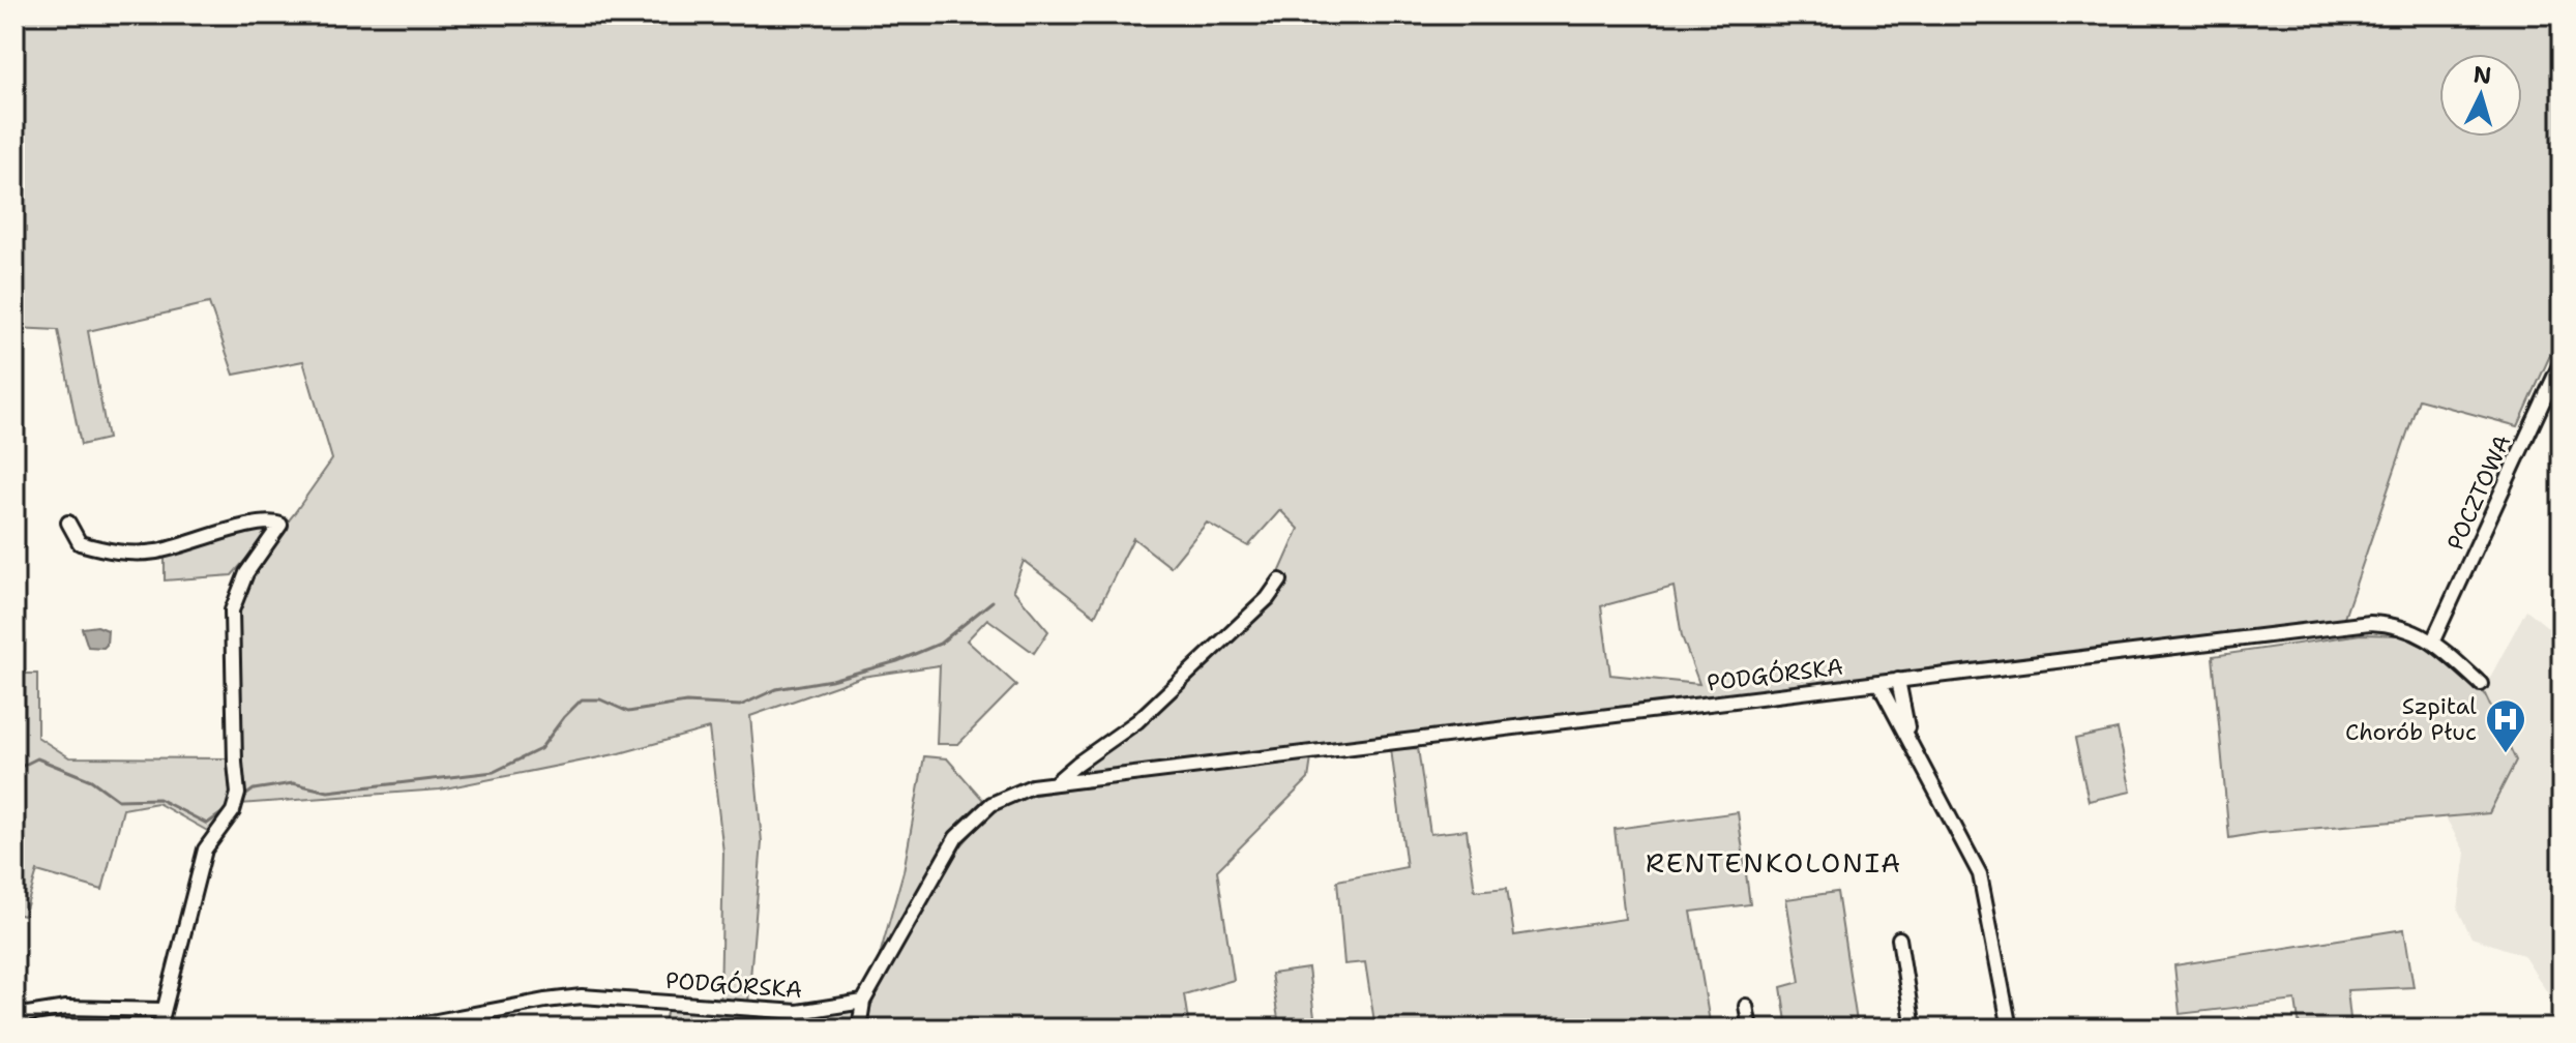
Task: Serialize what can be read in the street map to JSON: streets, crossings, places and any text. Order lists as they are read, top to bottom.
{
  "streets": {
    "street": ["POCZTOWA", "PODGÓRSKA"]
  },
  "crossings": [
    ["POCZTOWA", "PODGÓRSKA"]
  ],
  "districts": ["RENTENKOLONIA"],
  "places": {
    "hospital": ["Szpital Chorób Płuc"]
  },
  "north": "top"
}
